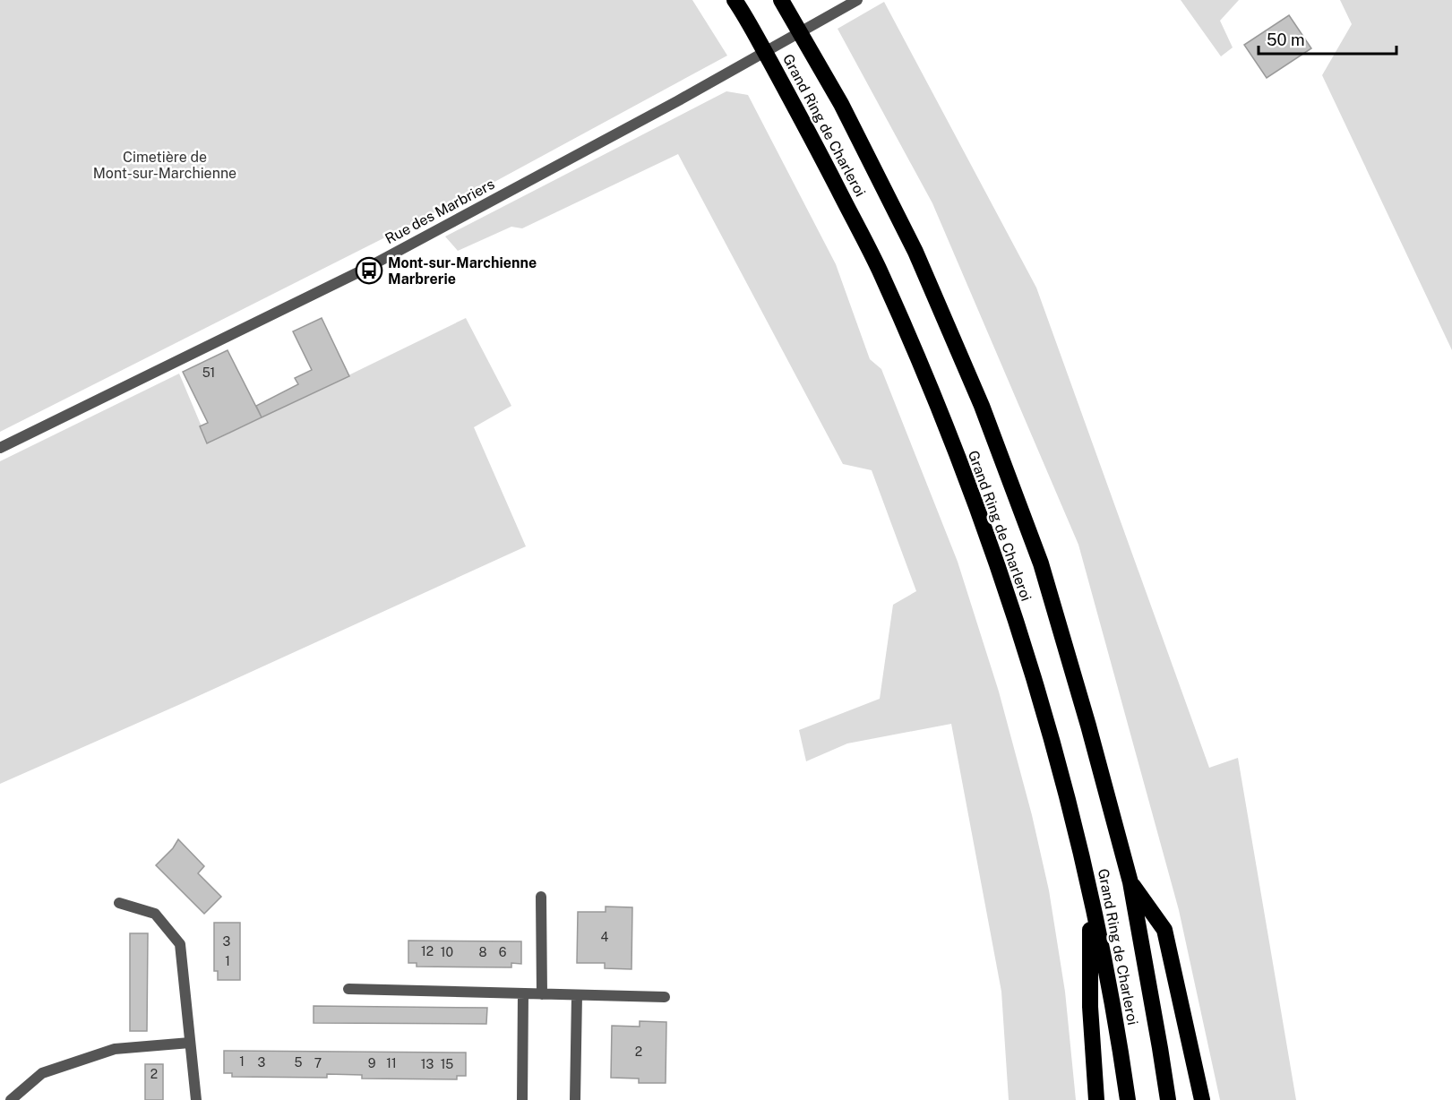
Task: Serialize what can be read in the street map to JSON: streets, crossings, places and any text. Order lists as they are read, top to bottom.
{
  "streets": {
    "highway": ["Grand Ring de Charleroi"],
    "street": ["Rue des Marbriers"]
  },
  "parks": ["Cimetière de Mont-sur-Marchienne"],
  "places": {
    "bus stop": ["Mont-sur-Marchienne Marbrerie"]
  },
  "house_numbers": [
    "51",
    "4",
    "3",
    "12",
    "10",
    "8",
    "6",
    "1",
    "2",
    "1",
    "3",
    "5",
    "7",
    "9",
    "11",
    "13",
    "15",
    "2"
  ],
  "scale_bar": "50 m"
}
